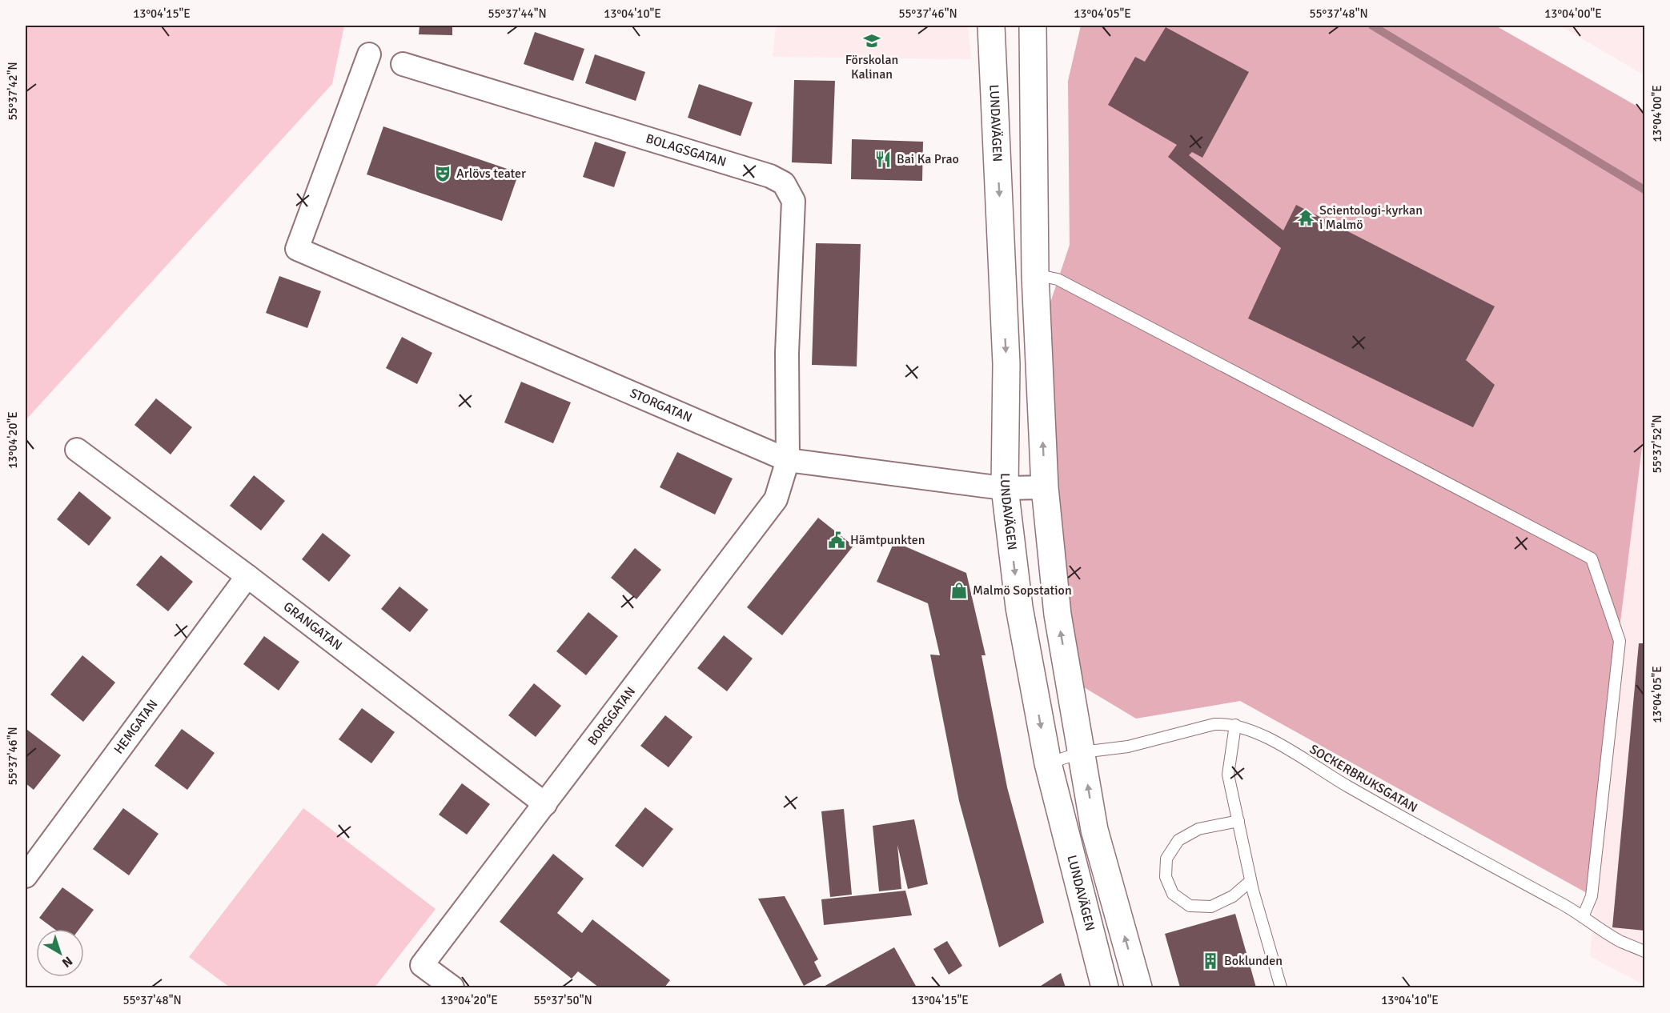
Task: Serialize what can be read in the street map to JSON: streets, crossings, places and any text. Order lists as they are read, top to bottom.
{
  "streets": {
    "main road": ["LUNDAVÄGEN"],
    "street": [
      "BOLAGSGATAN",
      "STORGATAN",
      "GRANGATAN",
      "BORGGATAN",
      "HEMGATAN"
    ],
    "lane": ["SOCKERBRUKSGATAN"]
  },
  "crossings": [
    ["LUNDAVÄGEN", "STORGATAN"],
    ["LUNDAVÄGEN", "SOCKERBRUKSGATAN"],
    ["BOLAGSGATAN", "STORGATAN"],
    ["BOLAGSGATAN", "BORGGATAN"],
    ["STORGATAN", "BORGGATAN"],
    ["GRANGATAN", "BORGGATAN"],
    ["GRANGATAN", "HEMGATAN"]
  ],
  "places": {
    "school or university": ["Förskolan Kalinan"],
    "restaurant": ["Bai Ka Prao"],
    "theatre": ["Arlövs teater"],
    "temple": ["Scientologi-kyrkan i Malmö"],
    "public building": ["Hämtpunkten"],
    "shop": ["Malmö Sopstation"],
    "building": ["Boklunden"]
  },
  "north": "bottom right",
  "coordinates": [
    "13°04'15\"E",
    "55°37'44\"N",
    "13°04'10\"E",
    "55°37'46\"N",
    "13°04'05\"E",
    "55°37'48\"N",
    "13°04'00\"E",
    "55°37'42\"N",
    "13°04'20\"E",
    "55°37'52\"N",
    "55°37'50\"N"
  ]
}
